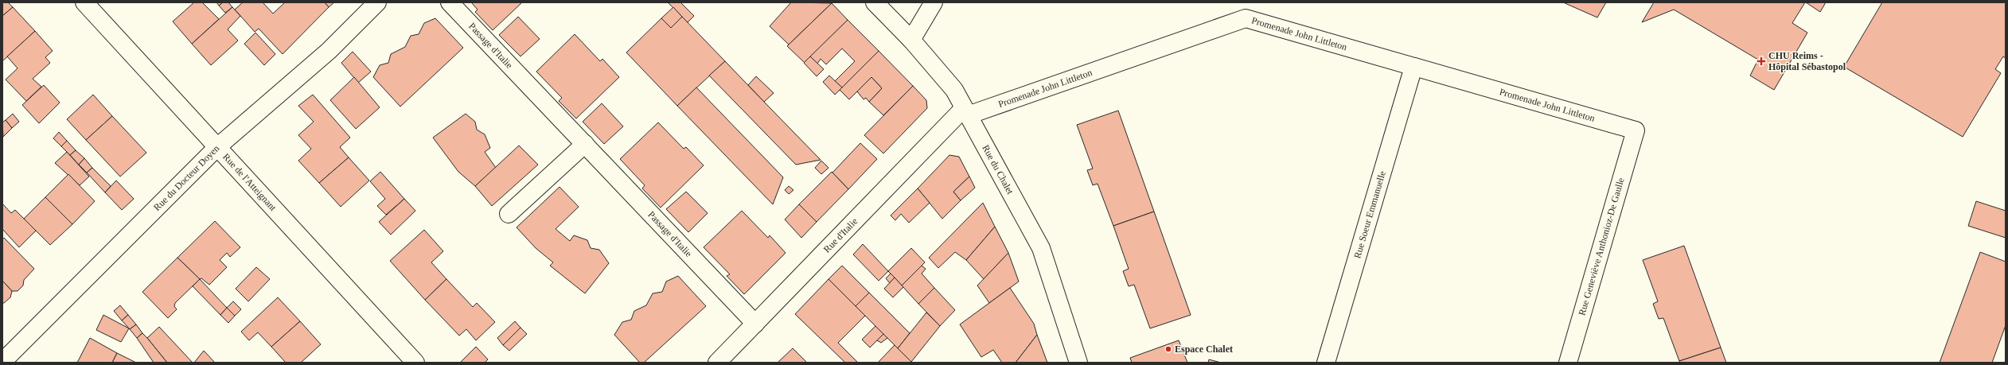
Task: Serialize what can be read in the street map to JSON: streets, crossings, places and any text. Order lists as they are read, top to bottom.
{
  "streets": {
    "street": [
      "Promenade John Littleton",
      "Passage d'Italie",
      "Rue du Chalet",
      "Rue du Docteur Doyen",
      "Rue de l'Atteignant",
      "Rue Soeur Emmanuelle",
      "Rue d'Italie",
      "Rue Geneviève Anthonioz-De Gaulle"
    ]
  },
  "crossings": [
    ["Promenade John Littleton", "Rue du Chalet"],
    ["Promenade John Littleton", "Rue Soeur Emmanuelle"],
    ["Promenade John Littleton", "Rue d'Italie"],
    ["Promenade John Littleton", "Rue Geneviève Anthonioz-De Gaulle"],
    ["Passage d'Italie", "Rue d'Italie"],
    ["Rue du Chalet", "Rue d'Italie"],
    ["Rue du Docteur Doyen", "Rue de l'Atteignant"]
  ],
  "places": {
    "health": ["CHU Reims - Hôpital Sébastopol"],
    "other": ["Espace Chalet"]
  }
}
